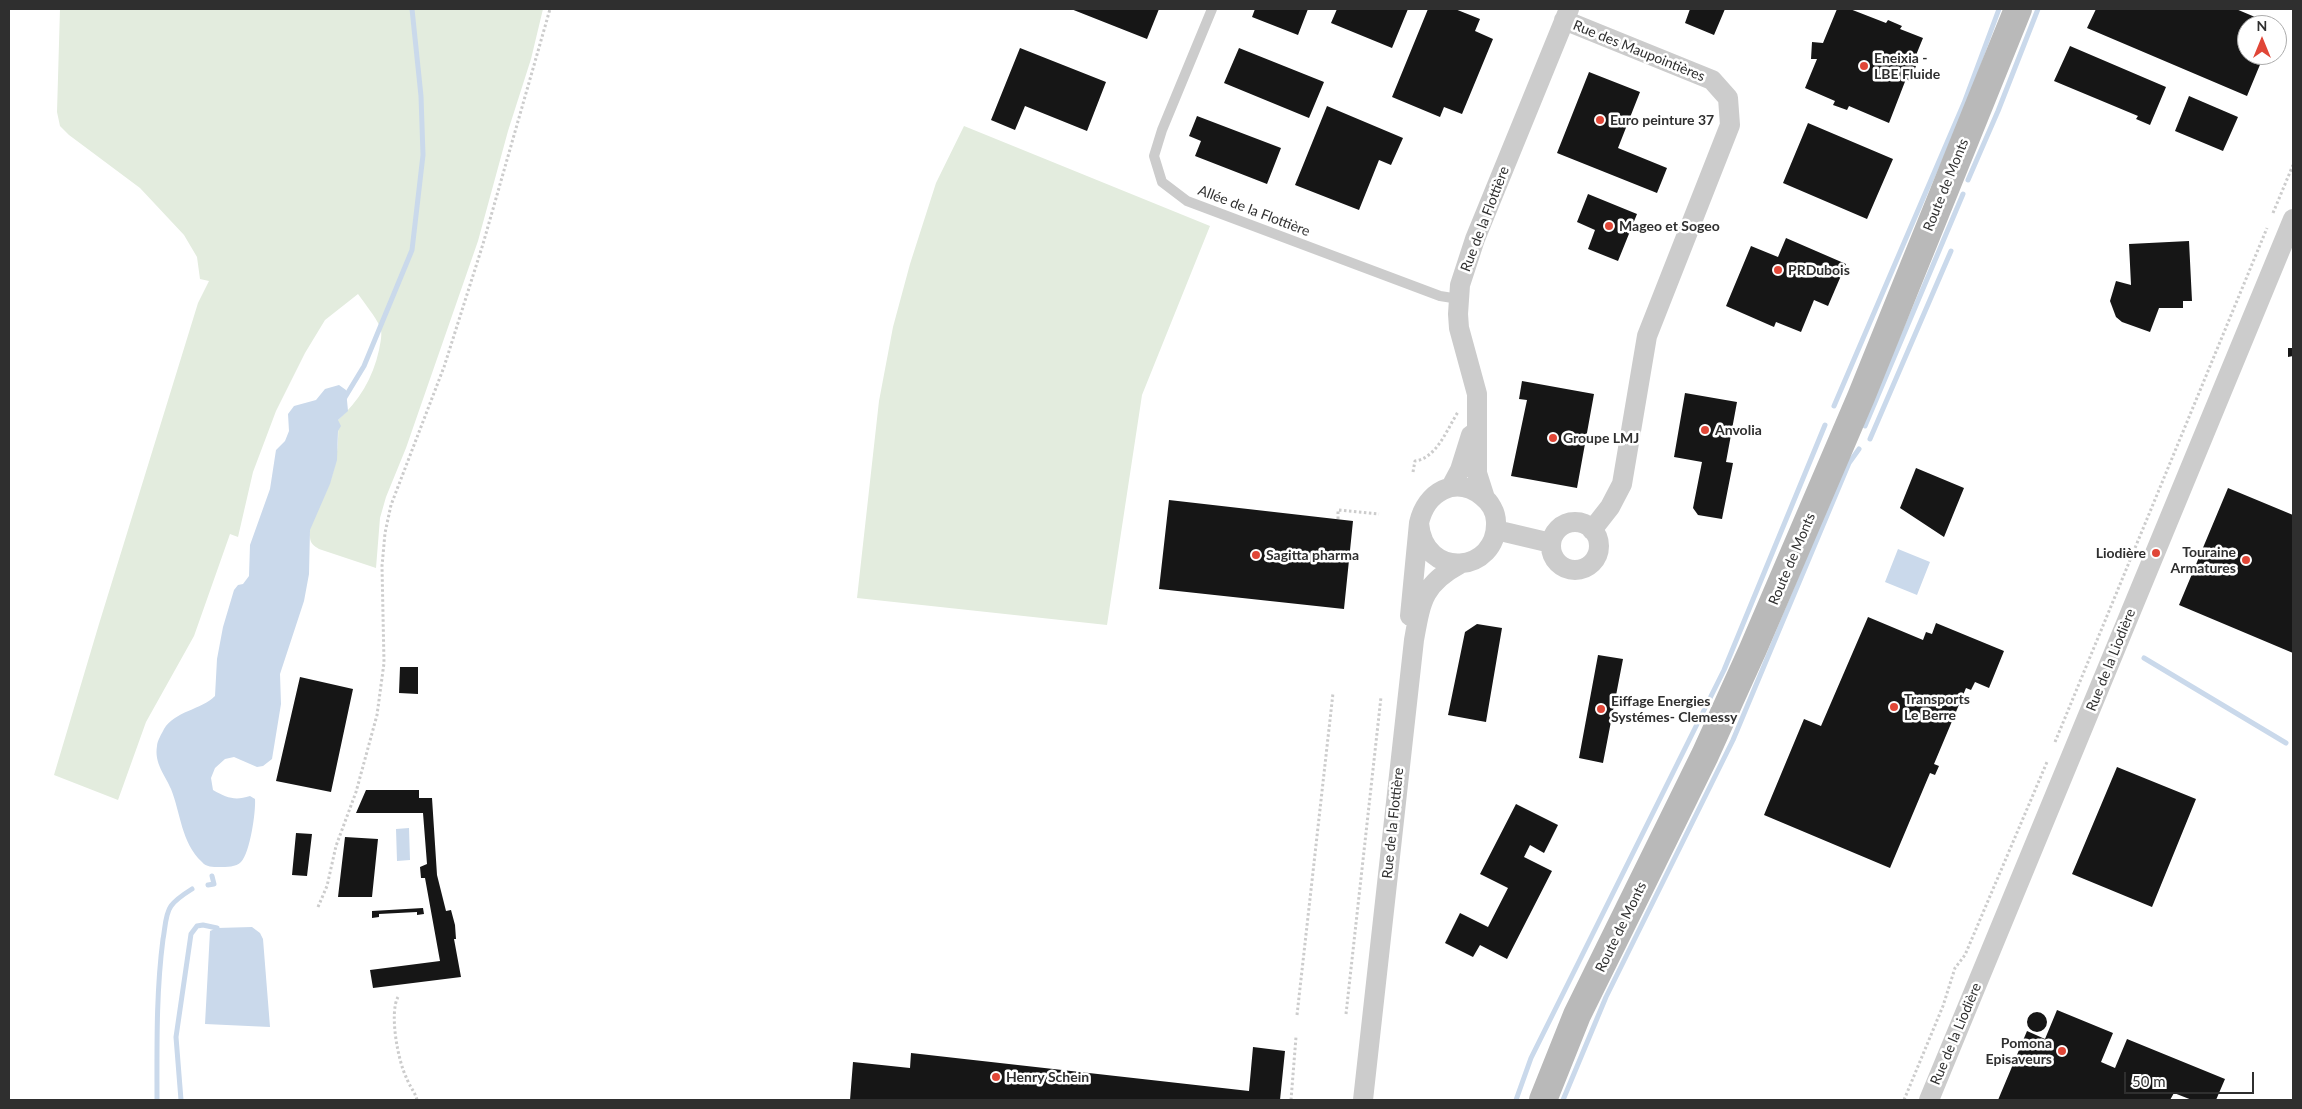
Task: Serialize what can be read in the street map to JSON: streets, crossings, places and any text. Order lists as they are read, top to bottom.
{
  "streets": {
    "main road": ["Route de Monts"],
    "street": ["Rue des Maupointières", "Rue de la Flottière", "Rue de la Liodière"],
    "lane": ["Allée de la Flottière"]
  },
  "crossings": [
    ["Rue des Maupointières", "Rue de la Flottière"],
    ["Allée de la Flottière", "Rue de la Flottière"]
  ],
  "places": [
    "Eneixia - LBE Fluide",
    "Euro peinture 37",
    "Mageo et Sogeo",
    "PRDubois",
    "Anvolia",
    "Groupe LMJ",
    "Liodière",
    "Sagitta pharma",
    "Touraine Armatures",
    "Transports Le Berre",
    "Eiffage Energies Systémes- Clemessy",
    "Pomona Episaveurs",
    "Henry Schein"
  ],
  "scale_bar": "50 m",
  "north": "top"
}
